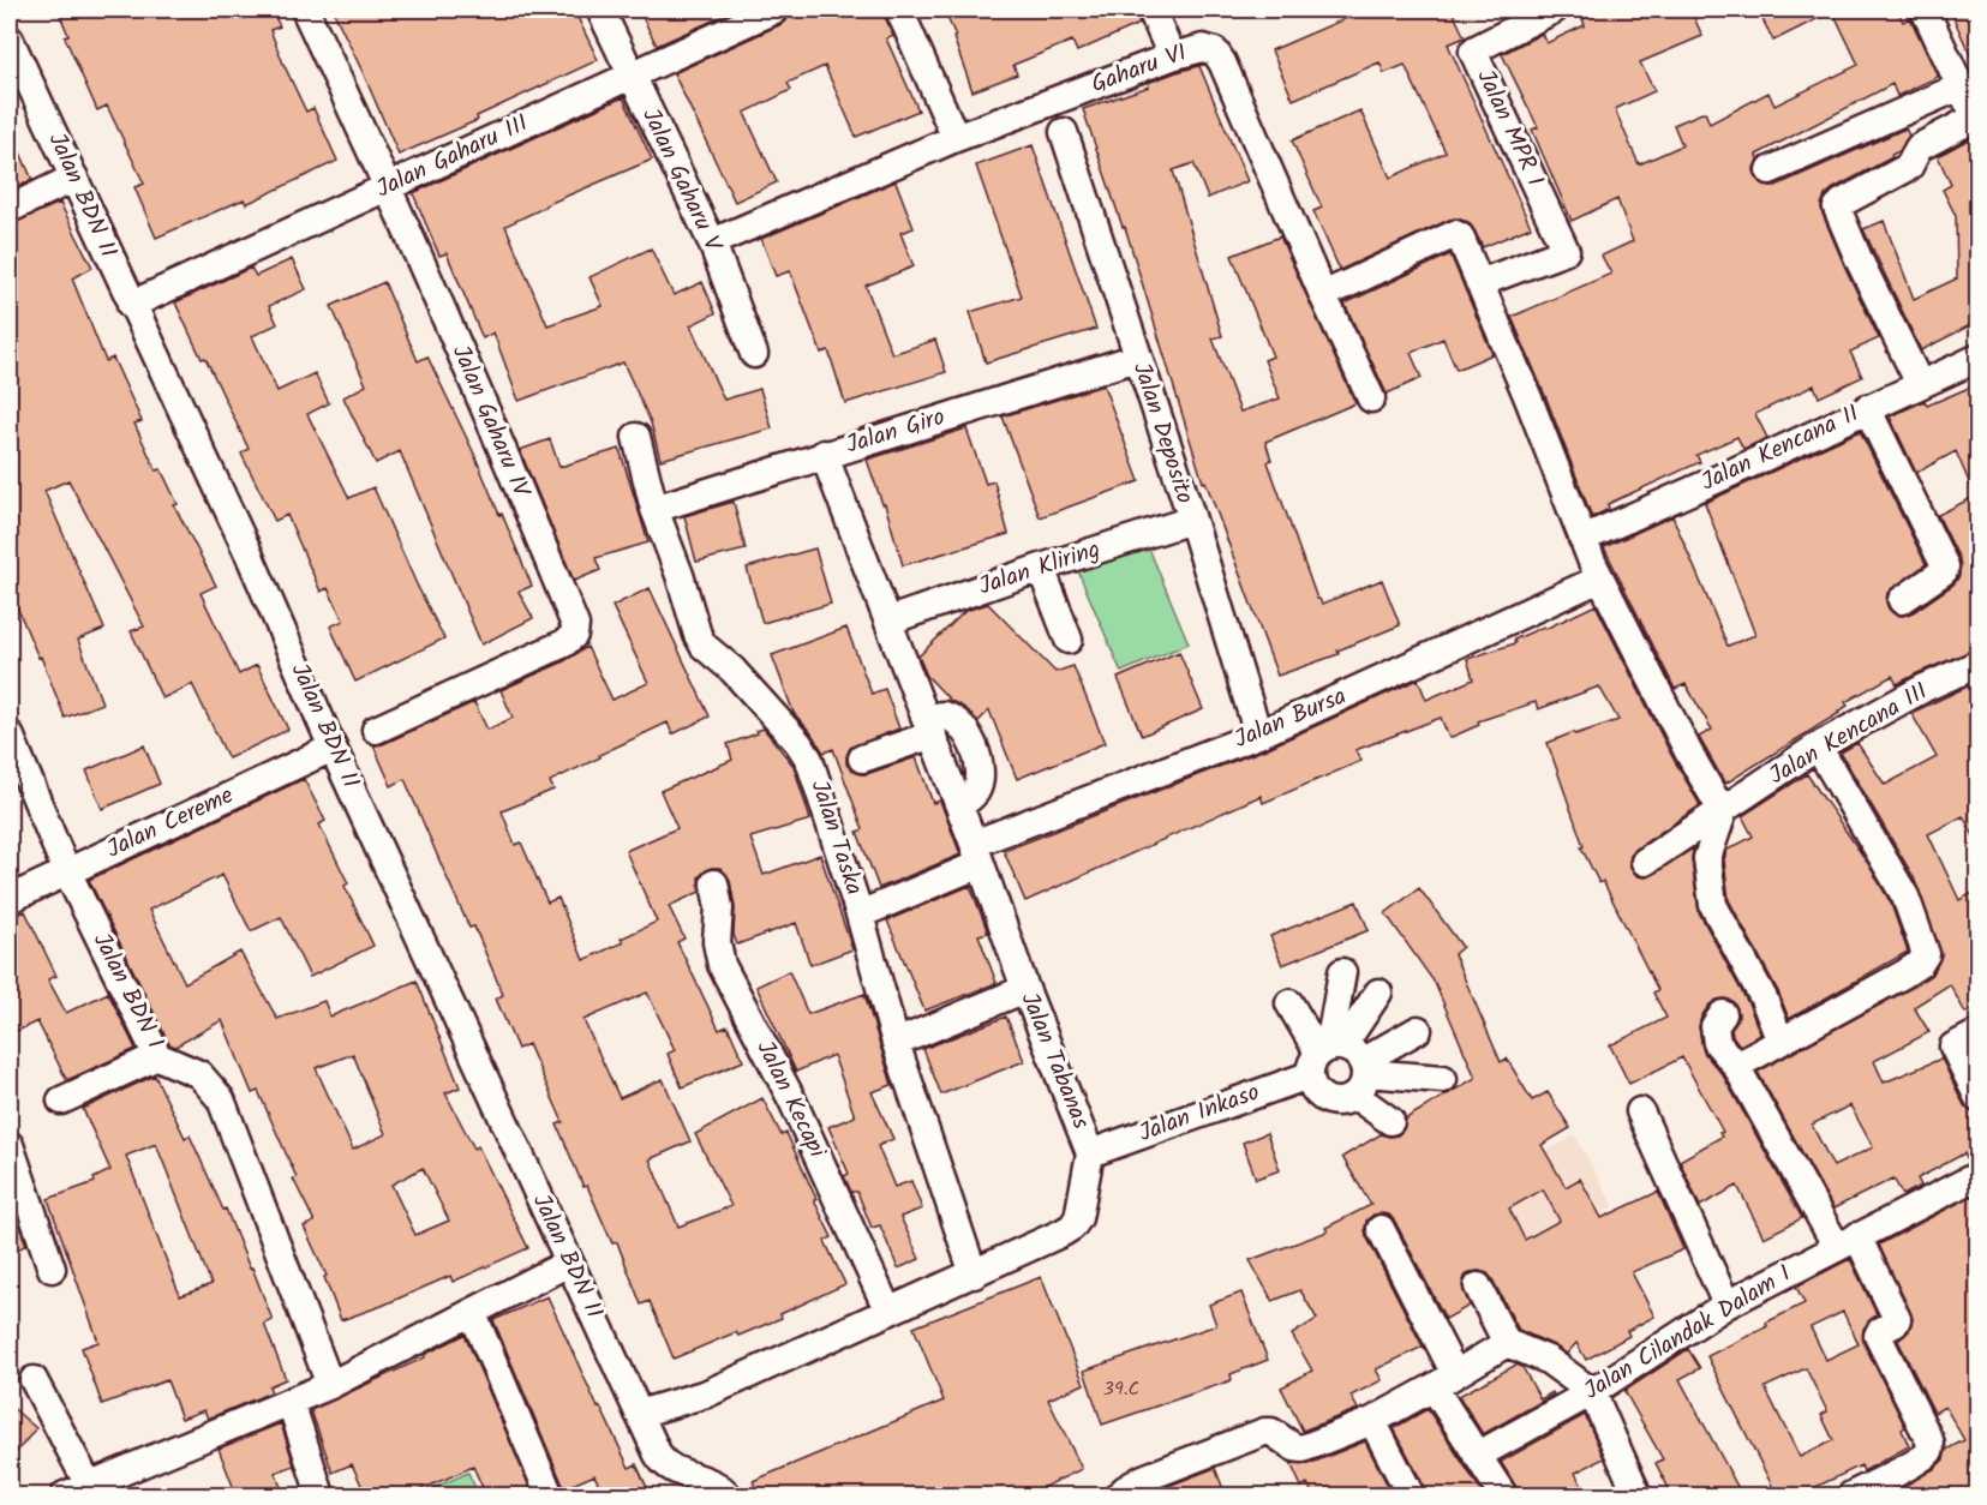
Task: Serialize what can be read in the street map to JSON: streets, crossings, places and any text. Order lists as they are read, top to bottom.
{
  "streets": {
    "street": [
      "Gaharu VI",
      "Jalan MPR I",
      "Jalan Gaharu III",
      "Jalan Gaharu V",
      "Jalan BDN II",
      "Jalan Gaharu IV",
      "Jalan Giro",
      "Jalan Deposito",
      "Jalan Kencana II",
      "Jalan Kliring",
      "Jalan Bursa",
      "Jalan Kencana III",
      "Jalan Cereme",
      "Jalan Taska",
      "Jalan BDN I",
      "Jalan Tabanas",
      "Jalan Kecapi",
      "Jalan Inkaso",
      "Jalan Cilandak Dalam I"
    ]
  },
  "crossings": [
    ["Gaharu VI", "Jalan Gaharu V"],
    ["Jalan Gaharu III", "Jalan Gaharu V"],
    ["Jalan Gaharu III", "Jalan BDN II"],
    ["Jalan Gaharu III", "Jalan Gaharu IV"],
    ["Jalan BDN II", "Jalan Cereme"],
    ["Jalan BDN II", "Jalan Tabanas"],
    ["Jalan Giro", "Jalan Deposito"],
    ["Jalan Giro", "Jalan Taska"],
    ["Jalan Deposito", "Jalan Kliring"],
    ["Jalan Deposito", "Jalan Bursa"],
    ["Jalan Bursa", "Jalan Taska"],
    ["Jalan Bursa", "Jalan Tabanas"],
    ["Jalan Cereme", "Jalan BDN I"],
    ["Jalan Taska", "Jalan Tabanas"],
    ["Jalan Tabanas", "Jalan Kecapi"],
    ["Jalan Tabanas", "Jalan Inkaso"]
  ],
  "house_numbers": ["39.C"]
}
